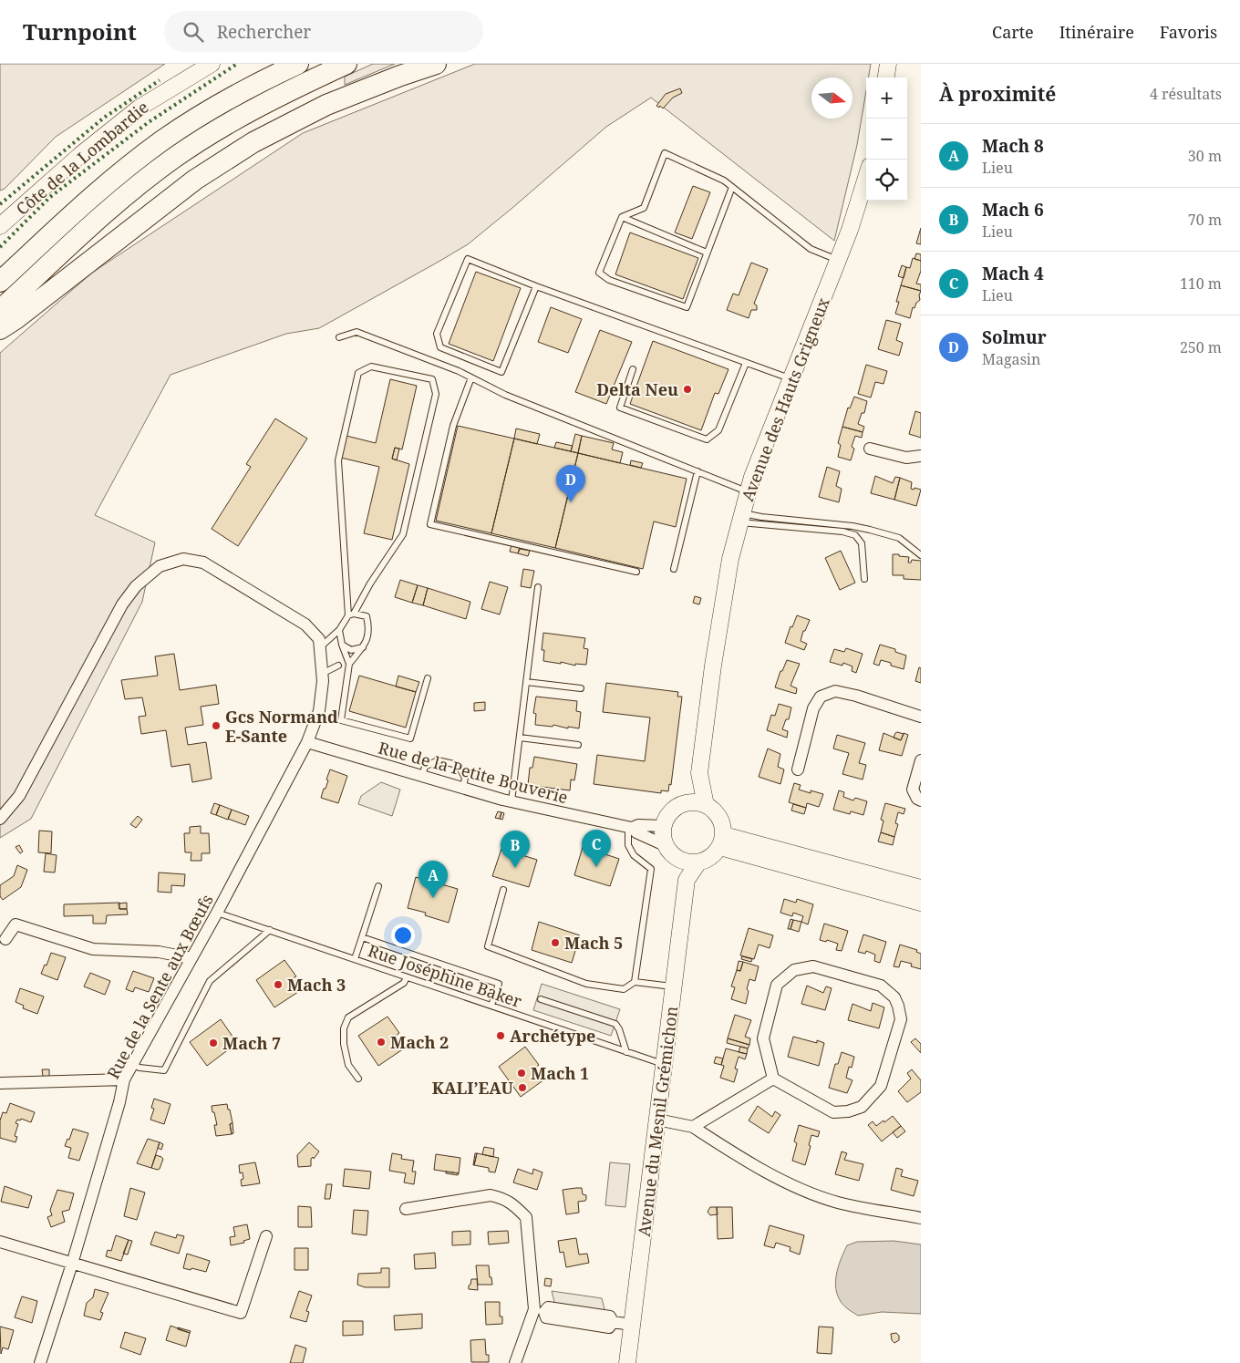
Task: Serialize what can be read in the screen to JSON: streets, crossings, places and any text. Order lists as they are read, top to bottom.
{
  "streets": {
    "street": [
      "Côte de la Lombardie",
      "Avenue des Hauts Grigneux",
      "Rue de la Petite Bouverie",
      "Rue de la Sente aux Bœufs",
      "Avenue du Mesnil Grémichon"
    ],
    "lane": ["Rue Joséphine Baker"]
  },
  "crossings": [
    ["Avenue des Hauts Grigneux", "Rue de la Petite Bouverie"],
    ["Avenue des Hauts Grigneux", "Avenue du Mesnil Grémichon"],
    ["Rue de la Petite Bouverie", "Rue de la Sente aux Bœufs"],
    ["Rue de la Petite Bouverie", "Avenue du Mesnil Grémichon"],
    ["Rue Joséphine Baker", "Rue de la Sente aux Bœufs"],
    ["Rue Joséphine Baker", "Avenue du Mesnil Grémichon"]
  ],
  "places": [
    "Delta Neu",
    "Gcs Normand E-Sante",
    "Mach 5",
    "Mach 3",
    "Archétype",
    "Mach 2",
    "Mach 7",
    "Mach 1",
    "KALI’EAU"
  ],
  "north": "right",
  "page": {
    "header": "Turnpoint",
    "search": "Rechercher",
    "nav": ["Carte", "Itinéraire", "Favoris"],
    "heading": ["À proximité", "4 résultats"],
    "map_buttons": ["+", "−"],
    "list": [
      {
        "mark": "A",
        "name": "Mach 8",
        "note": "Lieu",
        "value": "30 m"
      },
      {
        "mark": "B",
        "name": "Mach 6",
        "note": "Lieu",
        "value": "70 m"
      },
      {
        "mark": "C",
        "name": "Mach 4",
        "note": "Lieu",
        "value": "110 m"
      },
      {
        "mark": "D",
        "name": "Solmur",
        "note": "Magasin",
        "value": "250 m"
      }
    ],
    "pins": [
      "D",
      "C",
      "B",
      "A"
    ]
  }
}
